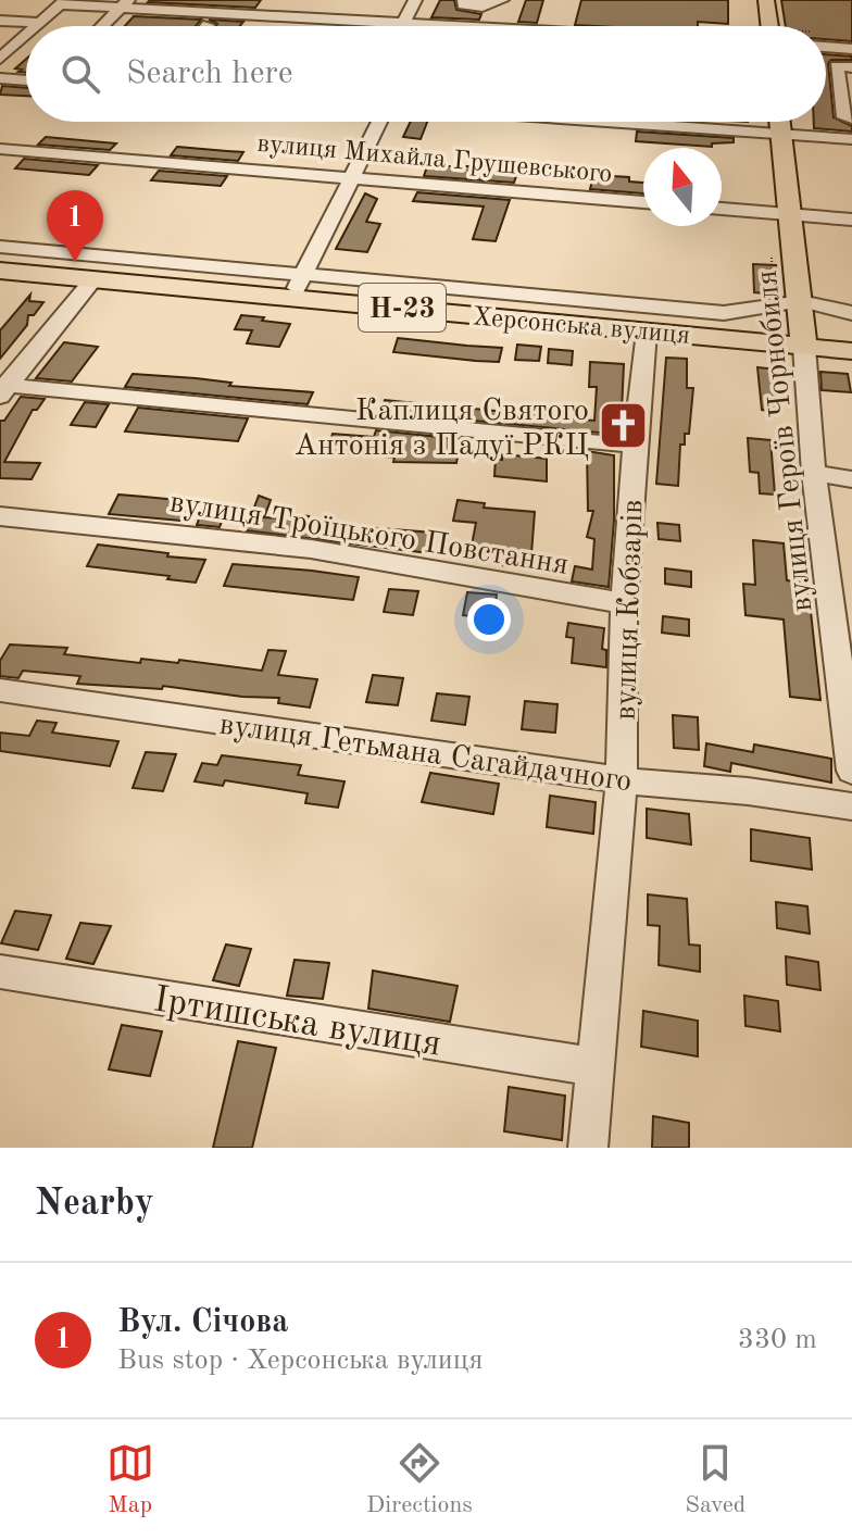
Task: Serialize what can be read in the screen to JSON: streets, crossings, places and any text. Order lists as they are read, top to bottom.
{
  "streets": {
    "main road": ["Н-23", "Херсонська вулиця", "вулиця Героїв Чорнобиля"],
    "street": [
      "вулиця Михайла Грушевського",
      "вулиця Троїцького Повстання",
      "вулиця Кобзарів",
      "вулиця Гетьмана Сагайдачного",
      "Іртишська вулиця"
    ]
  },
  "crossings": [
    ["Херсонська вулиця", "вулиця Героїв Чорнобиля"],
    ["Херсонська вулиця", "вулиця Кобзарів"],
    ["вулиця Троїцького Повстання", "вулиця Кобзарів"],
    ["вулиця Кобзарів", "вулиця Гетьмана Сагайдачного"],
    ["вулиця Кобзарів", "Іртишська вулиця"]
  ],
  "places": {
    "church": ["Каплиця Святого Антонія з Падуї РКЦ"]
  },
  "north": "top",
  "page": {
    "search": "Search here",
    "pins": "1",
    "heading": "Nearby",
    "list": [
      {
        "mark": "1",
        "name": "Вул. Січова",
        "note": "Bus stop · Херсонська вулиця",
        "value": "330 m"
      }
    ],
    "nav": ["Map", "Directions", "Saved"]
  }
}
